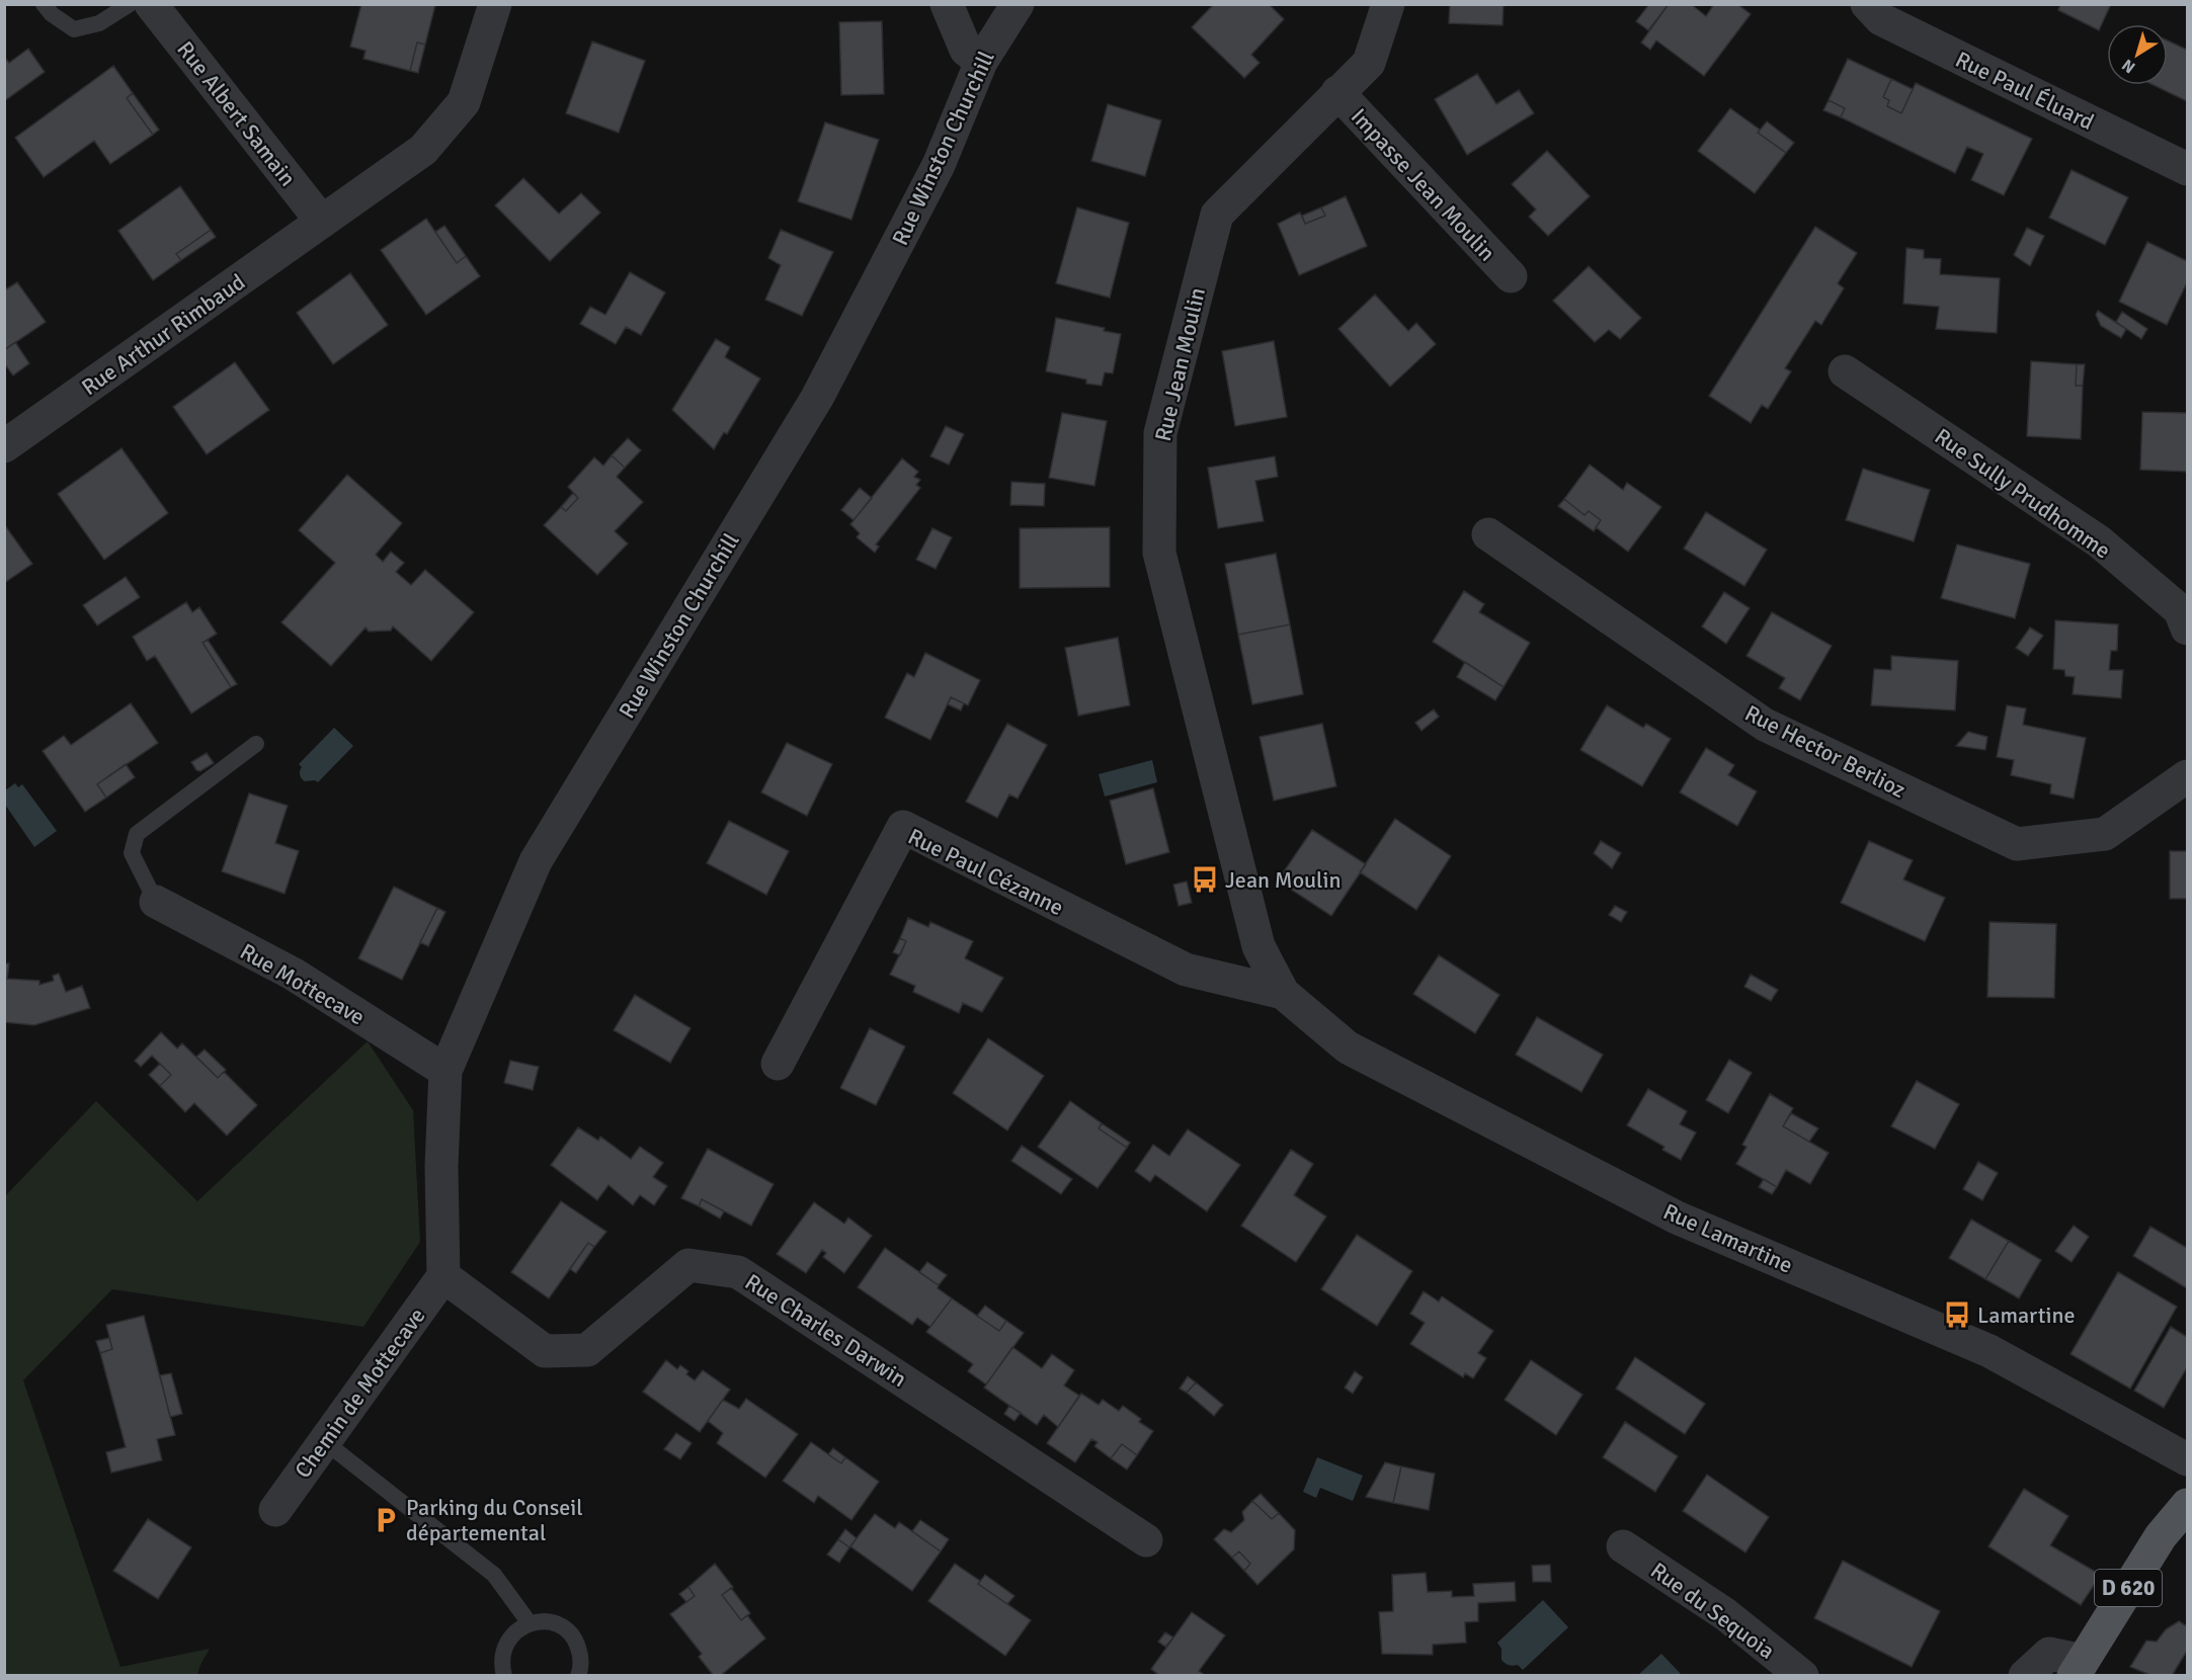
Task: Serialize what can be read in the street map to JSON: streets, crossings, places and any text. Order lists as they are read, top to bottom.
{
  "streets": {
    "main road": ["D 620"],
    "street": [
      "Rue Paul Éluard",
      "Rue Albert Samain",
      "Rue Winston Churchill",
      "Impasse Jean Moulin",
      "Rue Arthur Rimbaud",
      "Rue Jean Moulin",
      "Rue Sully Prudhomme",
      "Rue Hector Berlioz",
      "Rue Paul Cézanne",
      "Rue Mottecave",
      "Rue Lamartine",
      "Rue Charles Darwin",
      "Chemin de Mottecave",
      "Rue du Sequoia"
    ]
  },
  "crossings": [
    ["Rue Albert Samain", "Rue Arthur Rimbaud"],
    ["Rue Winston Churchill", "Rue Mottecave"],
    ["Rue Winston Churchill", "Rue Charles Darwin"],
    ["Rue Winston Churchill", "Chemin de Mottecave"],
    ["Impasse Jean Moulin", "Rue Jean Moulin"],
    ["Rue Jean Moulin", "Rue Paul Cézanne"],
    ["Rue Jean Moulin", "Rue Lamartine"],
    ["Rue Paul Cézanne", "Rue Lamartine"],
    ["Rue Charles Darwin", "Chemin de Mottecave"]
  ],
  "places": {
    "bus stop": ["Jean Moulin", "Lamartine"],
    "parking": ["Parking du Conseil départemental"]
  },
  "north": "bottom left"
}
